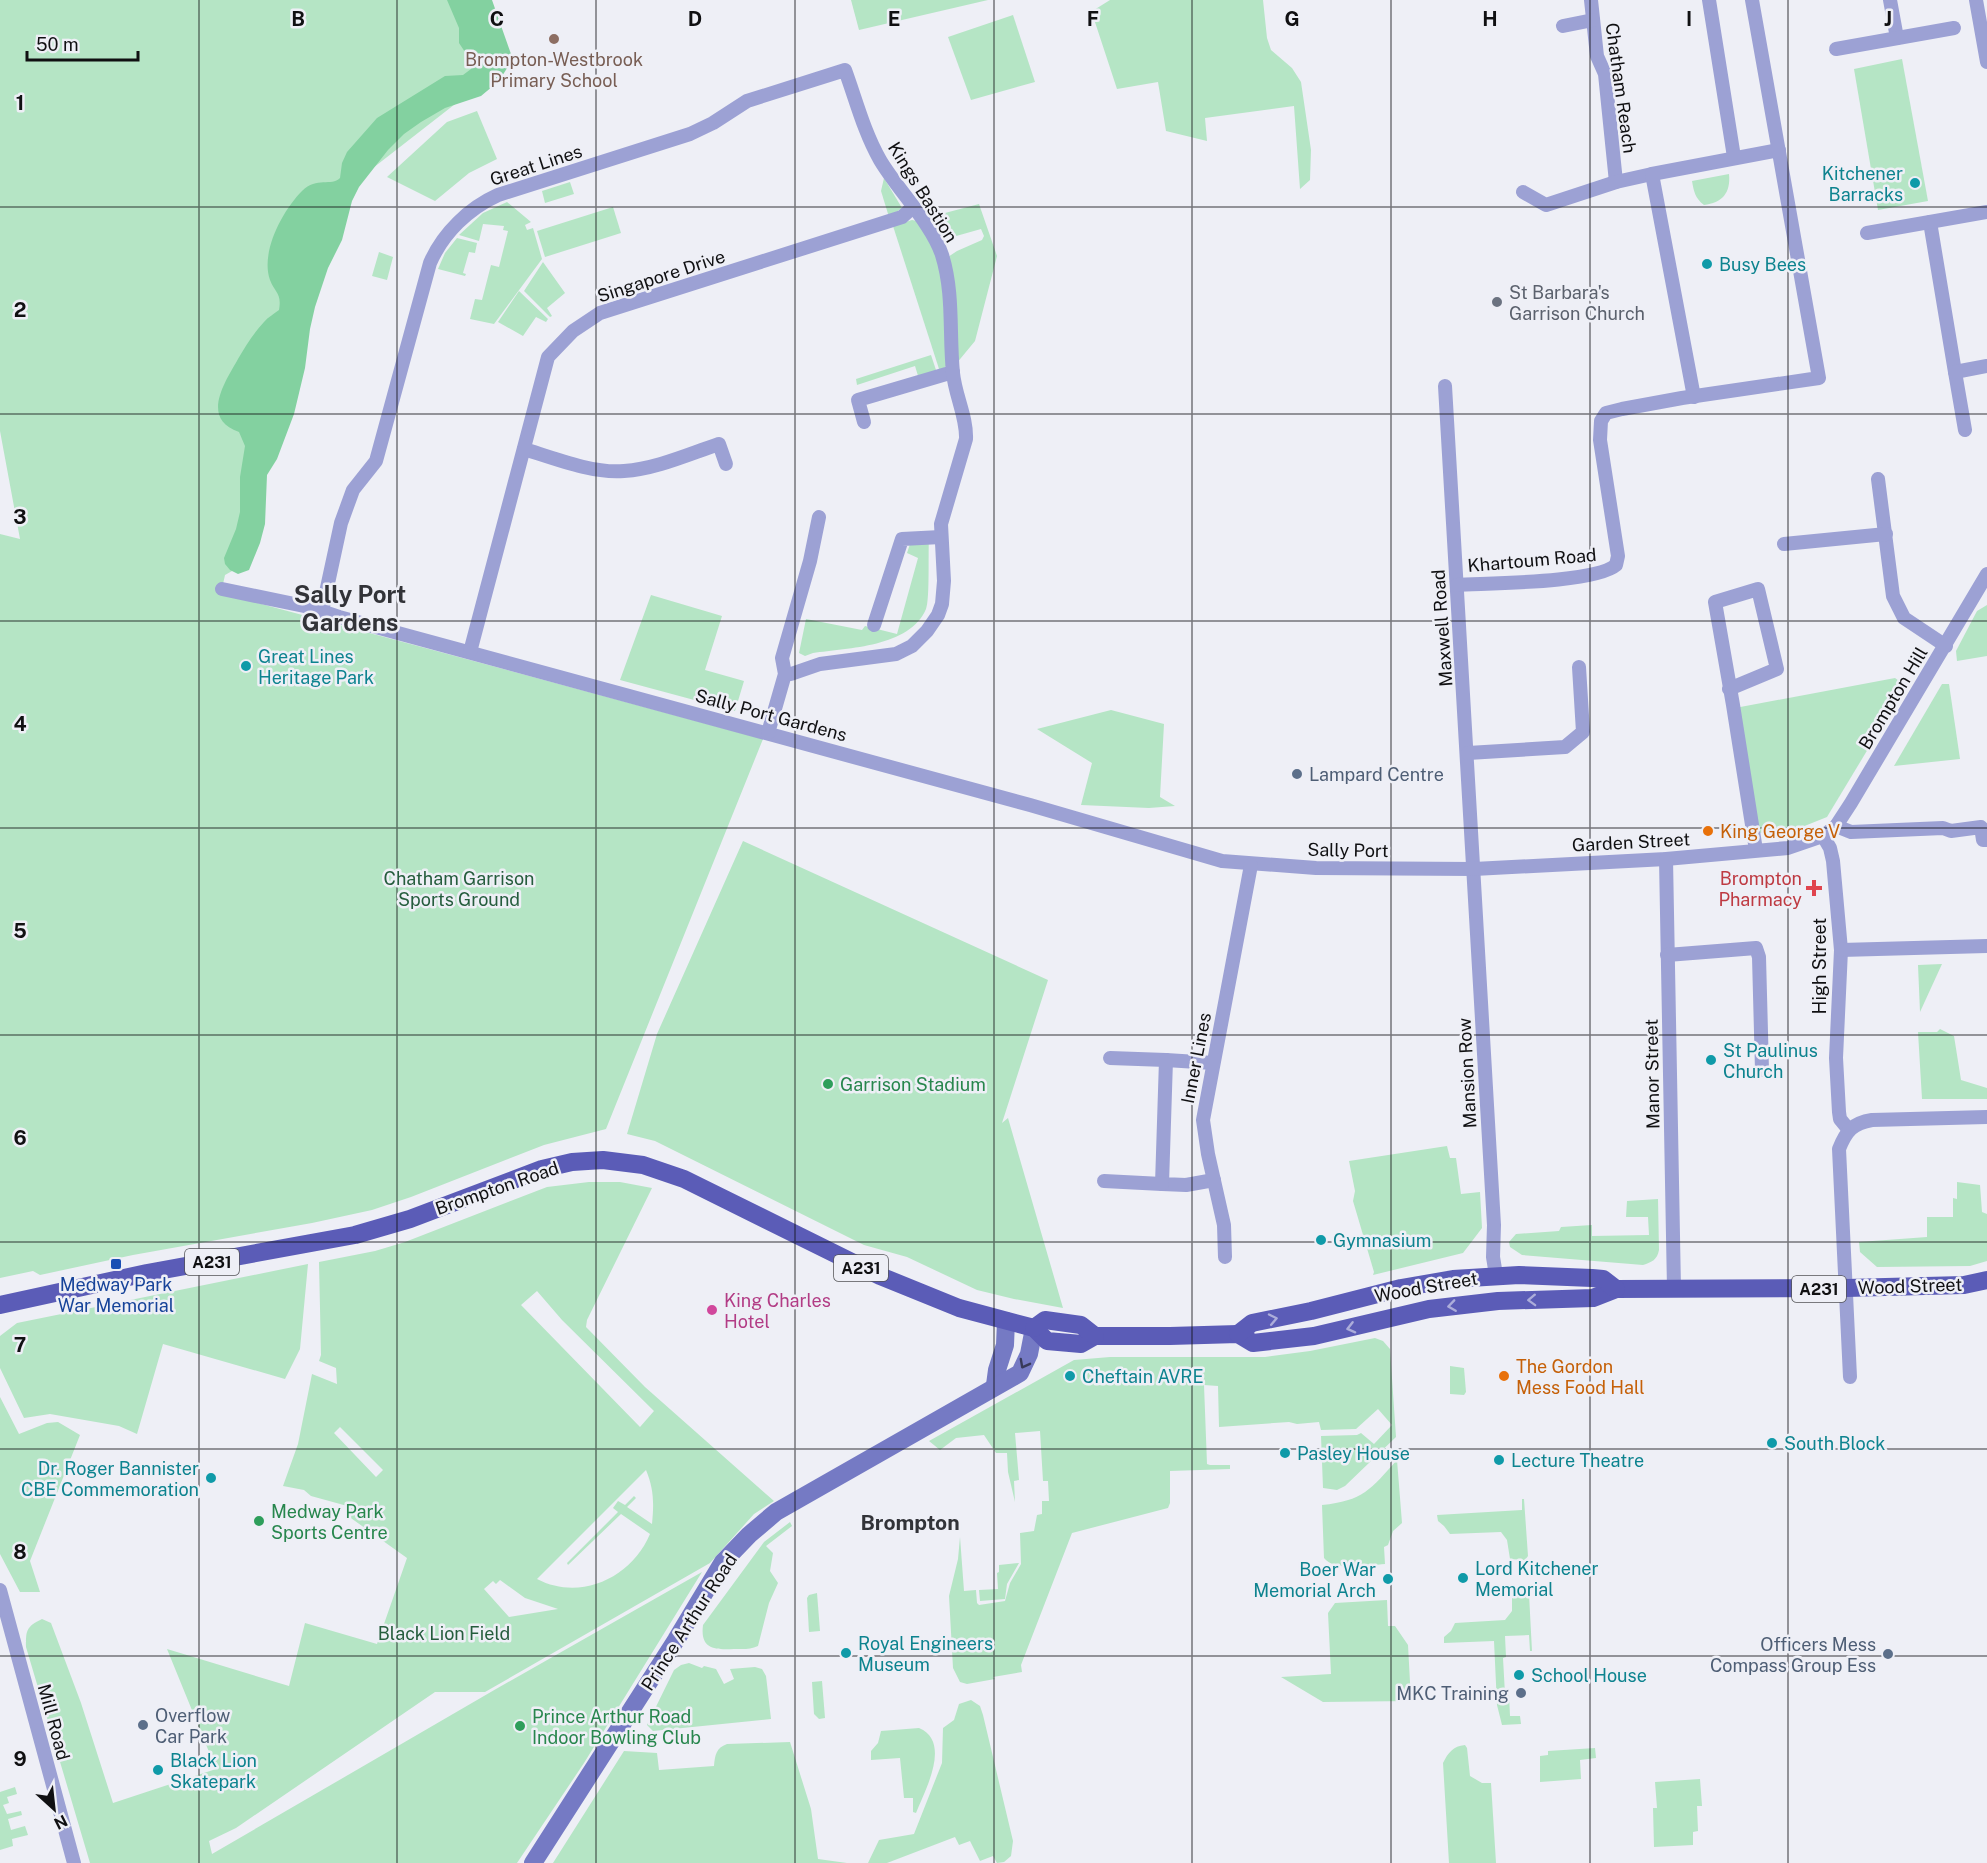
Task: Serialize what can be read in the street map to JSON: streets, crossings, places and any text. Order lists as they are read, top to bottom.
{
  "streets": {
    "main road": [
      "Brompton Road",
      "A231",
      "Wood Street",
      "Prince Arthur Road"
    ],
    "street": [
      "Chatham Reach",
      "Great Lines",
      "Kings Bastion",
      "Singapore Drive",
      "Khartoum Road",
      "Maxwell Road",
      "Brompton Hill",
      "Sally Port Gardens",
      "Garden Street",
      "Sally Port",
      "High Street",
      "Inner Lines",
      "Mansion Row",
      "Manor Street",
      "Mill Road"
    ]
  },
  "crossings": [
    ["Great Lines", "Kings Bastion"],
    ["Great Lines", "Sally Port Gardens"],
    ["Kings Bastion", "Singapore Drive"],
    ["Singapore Drive", "Sally Port Gardens"],
    ["Khartoum Road", "Maxwell Road"],
    ["Maxwell Road", "Garden Street"],
    ["Maxwell Road", "Sally Port"],
    ["Maxwell Road", "Mansion Row"],
    ["Brompton Hill", "Garden Street"],
    ["Brompton Hill", "High Street"],
    ["Sally Port Gardens", "Sally Port"],
    ["Garden Street", "Sally Port"],
    ["Garden Street", "High Street"],
    ["Garden Street", "Mansion Row"],
    ["Garden Street", "Manor Street"],
    ["Sally Port", "Inner Lines"],
    ["Sally Port", "Mansion Row"],
    ["Mansion Row", "Wood Street"],
    ["Manor Street", "Wood Street"],
    ["Brompton Road", "Wood Street"],
    ["Wood Street", "Prince Arthur Road"]
  ],
  "districts": ["Sally Port Gardens", "Brompton"],
  "parks": ["Chatham Garrison Sports Ground", "Black Lion Field"],
  "places": {
    "other": [
      "Brompton-Westbrook Primary School",
      "Kitchener Barracks",
      "Busy Bees",
      "St Barbara's Garrison Church",
      "Great Lines Heritage Park",
      "Lampard Centre",
      "King George V",
      "St Paulinus Church",
      "Garrison Stadium",
      "Gymnasium",
      "King Charles Hotel",
      "Cheftain AVRE",
      "The Gordon Mess Food Hall",
      "South Block",
      "Pasley House",
      "Lecture Theatre",
      "Dr. Roger Bannister CBE Commemoration",
      "Medway Park Sports Centre",
      "Lord Kitchener Memorial",
      "Boer War Memorial Arch",
      "Royal Engineers Museum",
      "Officers Mess Compass Group Ess",
      "School House",
      "MKC Training",
      "Overflow Car Park",
      "Prince Arthur Road Indoor Bowling Club",
      "Black Lion Skatepark"
    ],
    "health": ["Brompton Pharmacy"],
    "transit": ["Medway Park War Memorial"]
  },
  "scale_bar": "50 m",
  "north": "bottom right",
  "grid": {
    "columns": [
      "B",
      "C",
      "D",
      "E",
      "F",
      "G",
      "H",
      "I",
      "J"
    ],
    "rows": [
      "1",
      "2",
      "3",
      "4",
      "5",
      "6",
      "7",
      "8",
      "9"
    ]
  }
}
